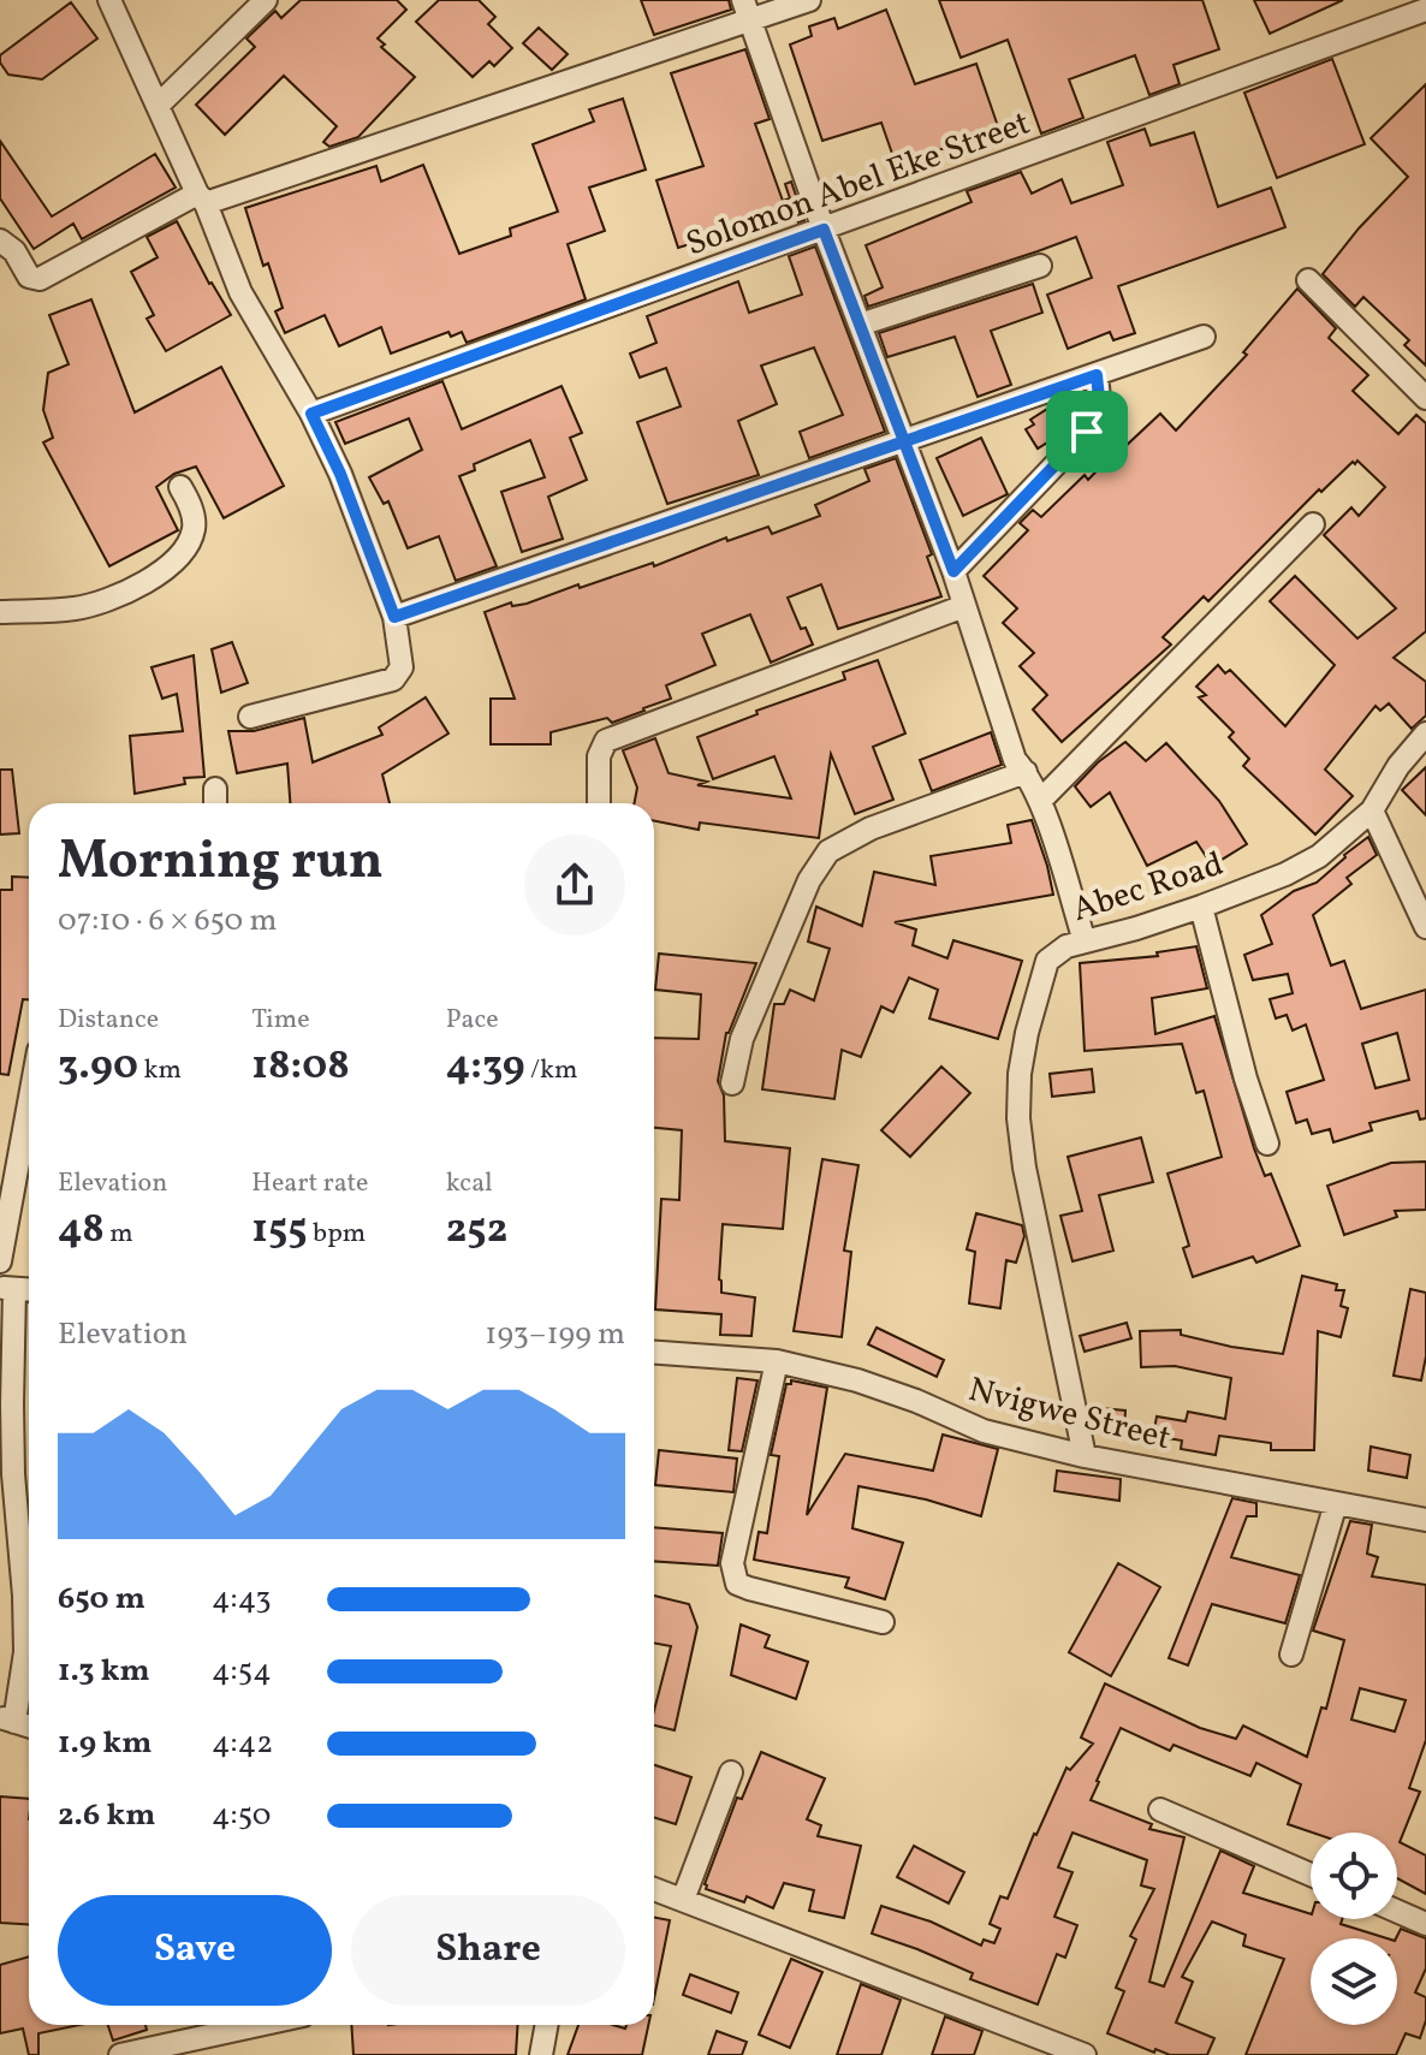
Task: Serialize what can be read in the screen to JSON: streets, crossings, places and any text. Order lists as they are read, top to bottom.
{
  "streets": {
    "street": ["Solomon Abel Eke Street", "Abec Road", "Nvigwe Street"]
  },
  "crossings": [
    ["Abec Road", "Nvigwe Street"]
  ],
  "page": {
    "heading": ["Morning run", "07:10 · 6 × 650 m"],
    "stats": [
      ["Distance", "3.90 km"],
      ["Time", "18:08"],
      ["Pace", "4:39 /km"],
      ["Elevation", "48 m"],
      ["Heart rate", "155 bpm"],
      ["kcal", "252"]
    ],
    "chart": ["Elevation", "193–199 m"],
    "list": [
      {
        "name": "650 m",
        "note": "4:43"
      },
      {
        "name": "1.3 km",
        "note": "4:54"
      },
      {
        "name": "1.9 km",
        "note": "4:42"
      },
      {
        "name": "2.6 km",
        "note": "4:50"
      }
    ],
    "buttons": ["Save", "Share"]
  }
}
